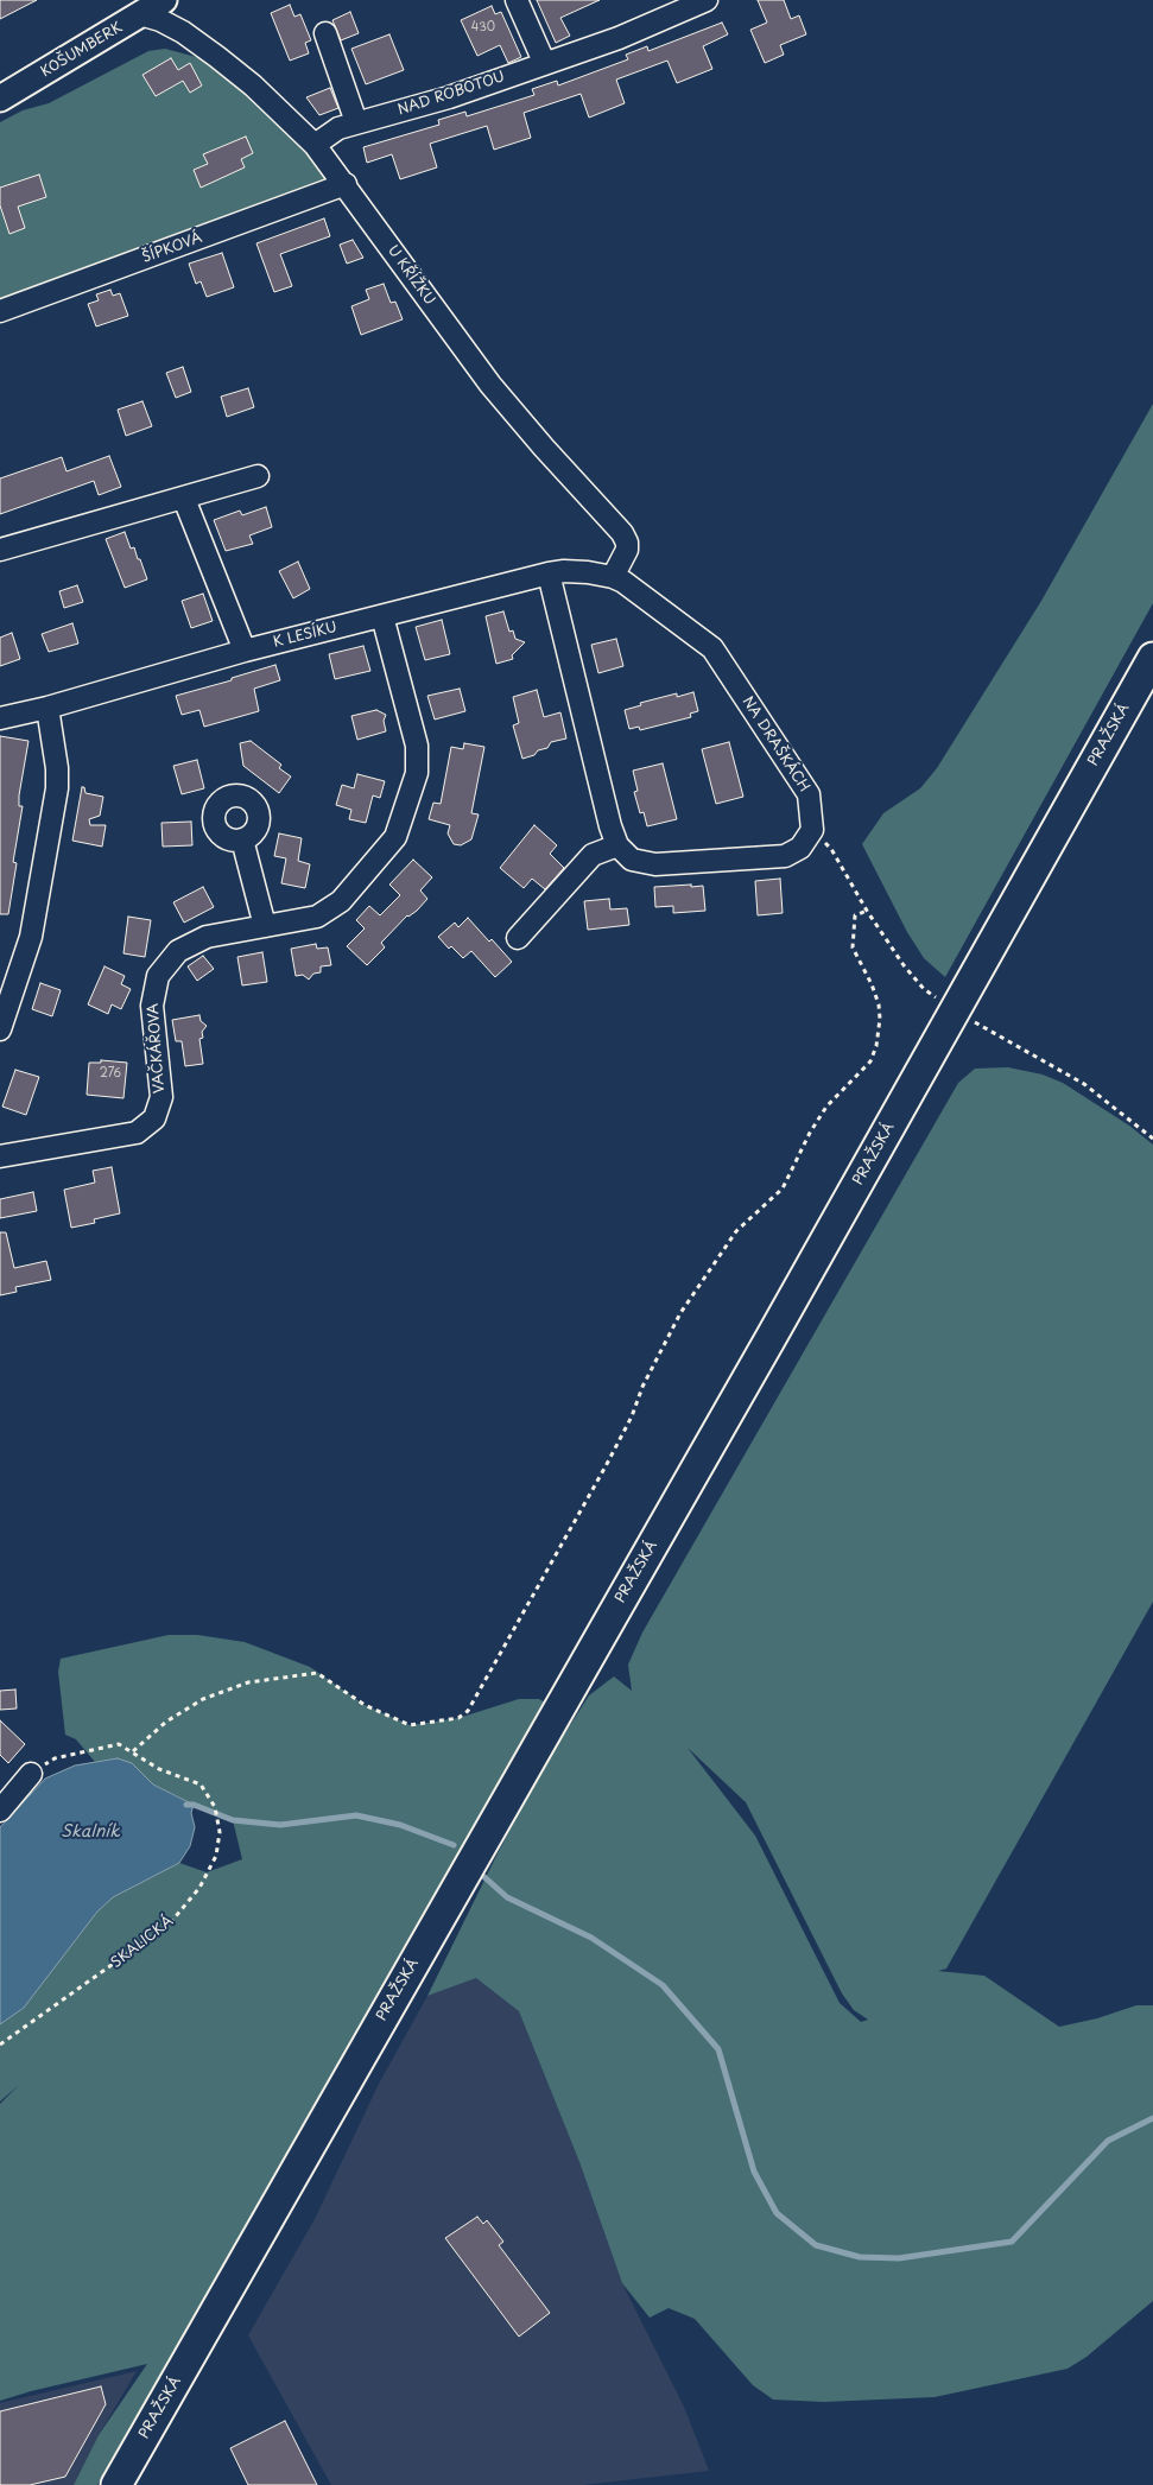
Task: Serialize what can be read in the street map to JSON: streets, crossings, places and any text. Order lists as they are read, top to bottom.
{
  "streets": {
    "main road": ["PRAŽSKÁ"],
    "street": [
      "KOŠUMBERK",
      "NAD ROBOTOU",
      "ŠÍPKOVÁ",
      "U KŘÍŽKU",
      "K LESÍKU",
      "NA DRAŠKÁCH",
      "VAČKÁŘOVA"
    ],
    "path": ["SKALICKÁ"]
  },
  "crossings": [
    ["KOŠUMBERK", "U KŘÍŽKU"],
    ["NAD ROBOTOU", "U KŘÍŽKU"],
    ["ŠÍPKOVÁ", "U KŘÍŽKU"],
    ["U KŘÍŽKU", "K LESÍKU"],
    ["U KŘÍŽKU", "NA DRAŠKÁCH"],
    ["K LESÍKU", "NA DRAŠKÁCH"],
    ["K LESÍKU", "VAČKÁŘOVA"]
  ],
  "water": ["Skalník"],
  "house_numbers": ["430", "276"]
}
